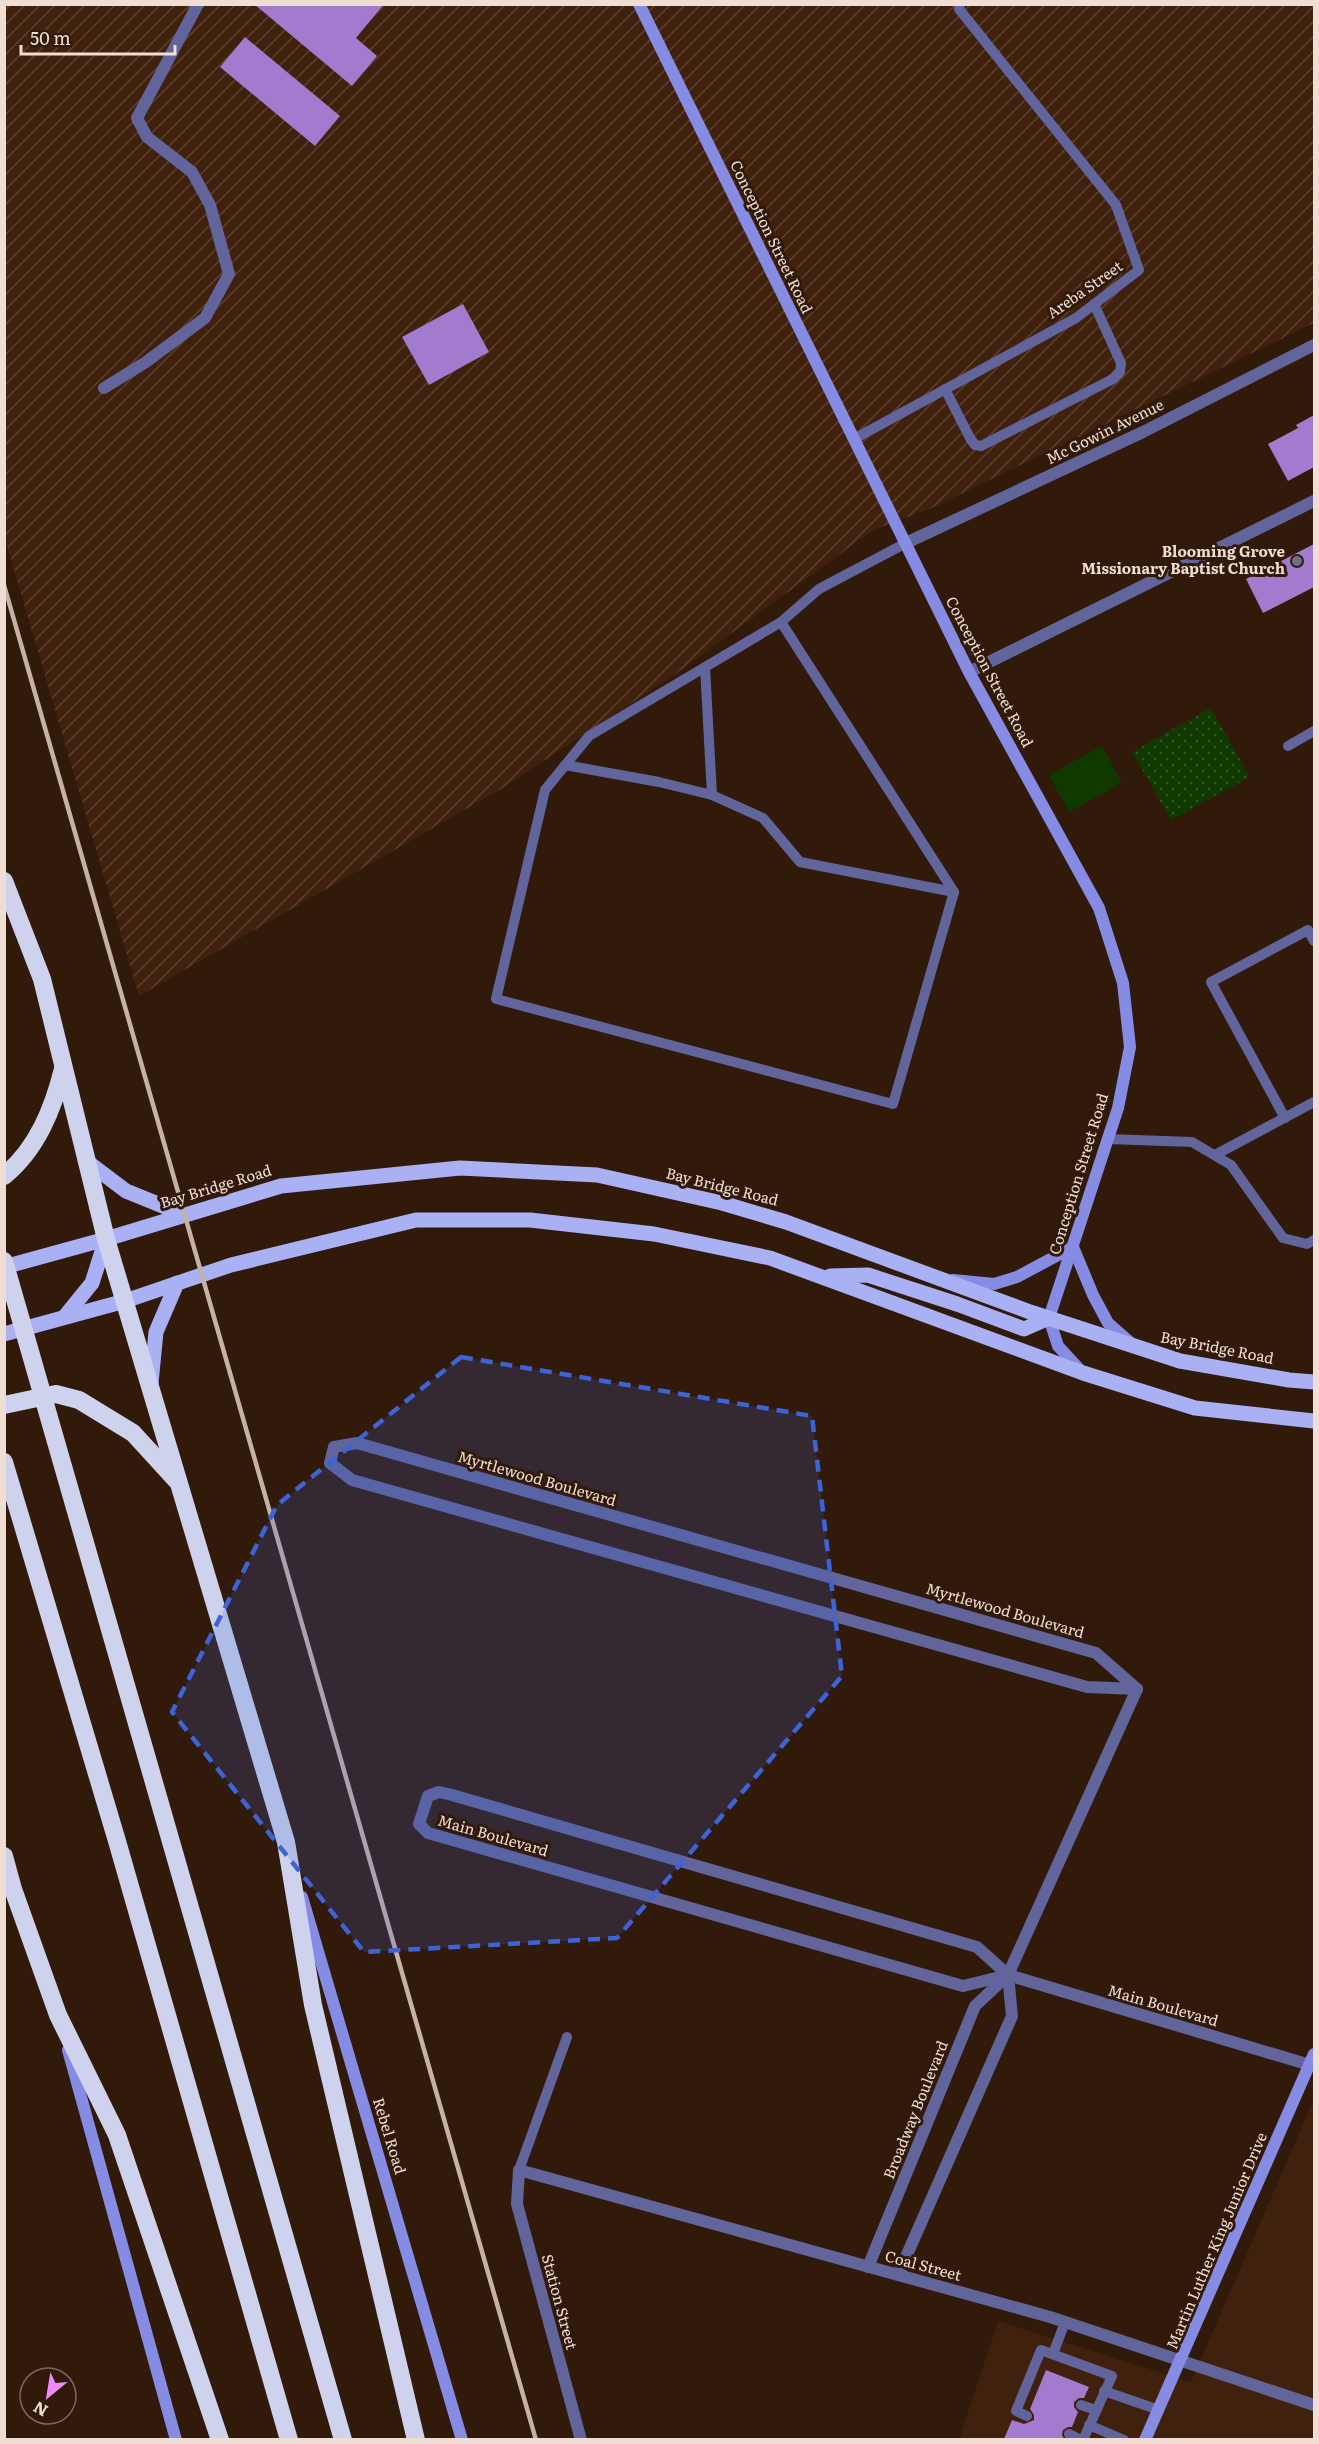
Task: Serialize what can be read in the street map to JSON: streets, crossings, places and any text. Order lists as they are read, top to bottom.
{
  "streets": {
    "main road": ["Bay Bridge Road"],
    "street": [
      "Conception Street Road",
      "Mc Gowin Avenue",
      "Myrtlewood Boulevard",
      "Main Boulevard",
      "Broadway Boulevard",
      "Rebel Road",
      "Martin Luther King Junior Drive",
      "Coal Street",
      "Station Street"
    ],
    "lane": ["Areba Street"]
  },
  "crossings": [
    ["Conception Street Road", "Areba Street"],
    ["Conception Street Road", "Mc Gowin Avenue"],
    ["Conception Street Road", "Bay Bridge Road"],
    ["Myrtlewood Boulevard", "Broadway Boulevard"],
    ["Main Boulevard", "Broadway Boulevard"],
    ["Main Boulevard", "Martin Luther King Junior Drive"],
    ["Broadway Boulevard", "Coal Street"],
    ["Martin Luther King Junior Drive", "Coal Street"],
    ["Coal Street", "Station Street"]
  ],
  "places": ["Blooming Grove Missionary Baptist Church"],
  "scale_bar": "50 m",
  "north": "bottom left"
}
